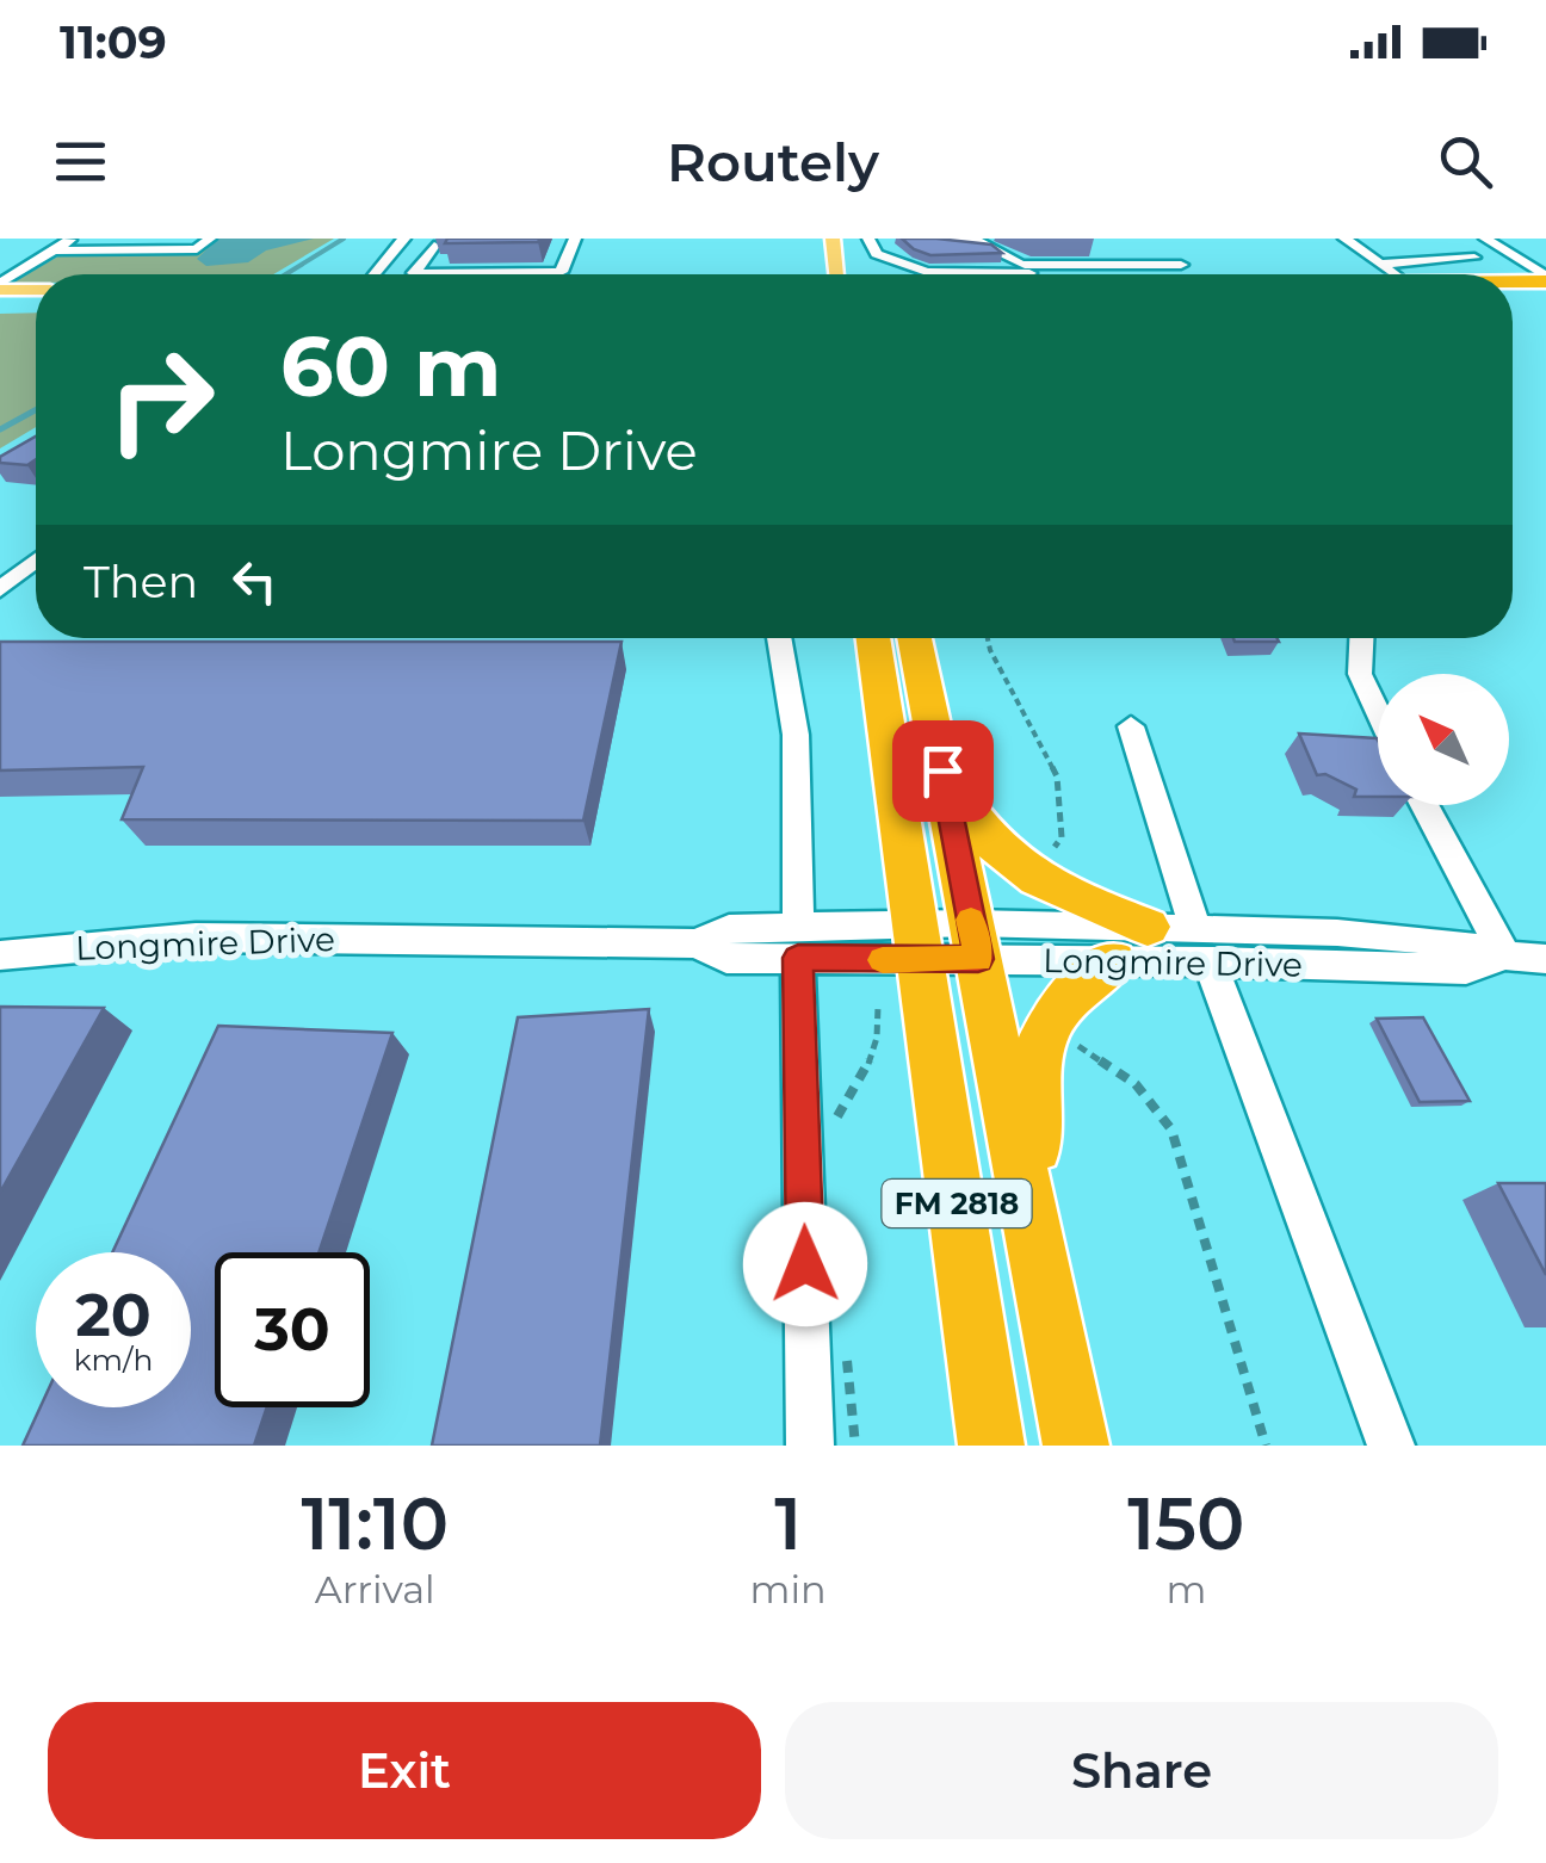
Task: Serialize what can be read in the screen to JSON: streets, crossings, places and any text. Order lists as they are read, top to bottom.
{
  "streets": {
    "highway": ["FM 2818"],
    "street": ["Longmire Drive"]
  },
  "crossings": [
    ["Longmire Drive", "FM 2818"]
  ],
  "north": "top left",
  "page": {
    "status": "11:09",
    "header": "Routely",
    "turn": ["60 m", "Longmire Drive"],
    "then": "Then",
    "speed": "20 km/h",
    "limit": "30",
    "eta": [
      "11:10",
      "Arrival",
      "1",
      "min",
      "150",
      "m"
    ],
    "buttons": ["Exit", "Share"]
  }
}
